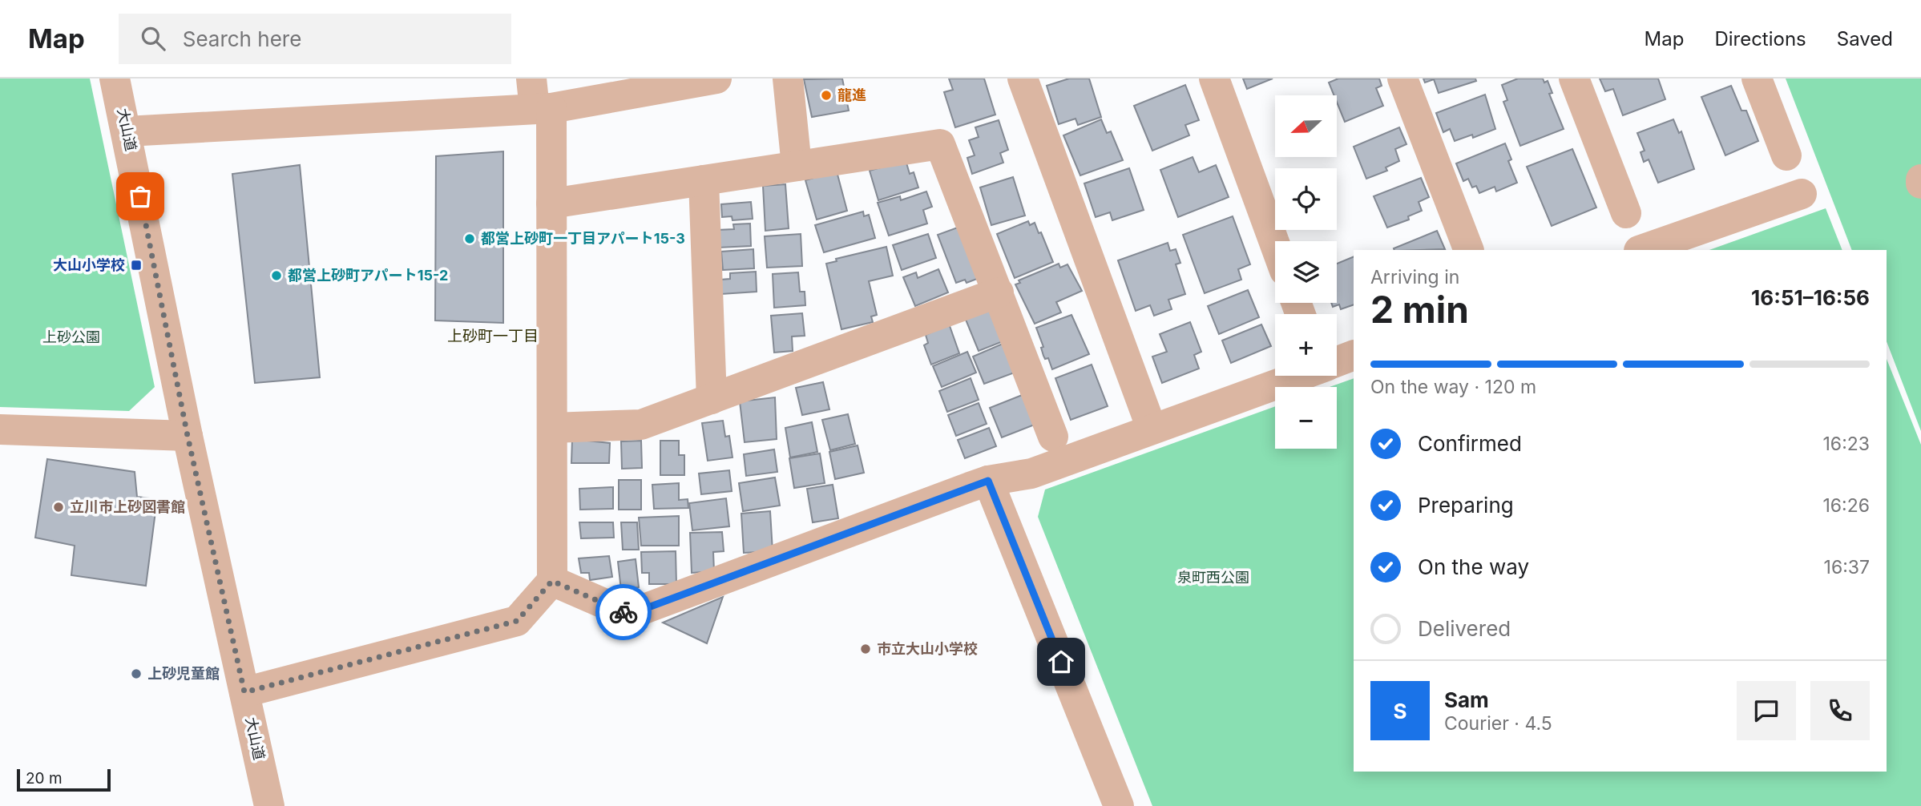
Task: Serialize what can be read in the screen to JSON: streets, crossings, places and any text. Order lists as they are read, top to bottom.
{
  "streets": {
    "street": ["大山道"]
  },
  "districts": ["上砂町一丁目"],
  "parks": ["上砂公園", "泉町西公園"],
  "places": {
    "other": [
      "龍進",
      "都営上砂町一丁目アパート15-3",
      "都営上砂町アパート15-2",
      "立川市上砂図書館",
      "市立大山小学校",
      "上砂児童館"
    ],
    "transit": ["大山小学校"]
  },
  "scale_bar": "20 m",
  "north": "left",
  "page": {
    "header": "Map",
    "search": "Search here",
    "nav": ["Map", "Directions", "Saved"],
    "map_buttons": ["+", "−"],
    "heading": ["2 min", "Arriving in", "16:51–16:56"],
    "panel": ["Sam", "Courier · 4.5"],
    "bar": "On the way · 120 m",
    "list": [
      ["Confirmed", "16:23"],
      ["Preparing", "16:26"],
      ["On the way", "16:37"],
      "Delivered"
    ],
    "round": "S",
    "scale": "20 m"
  }
}
